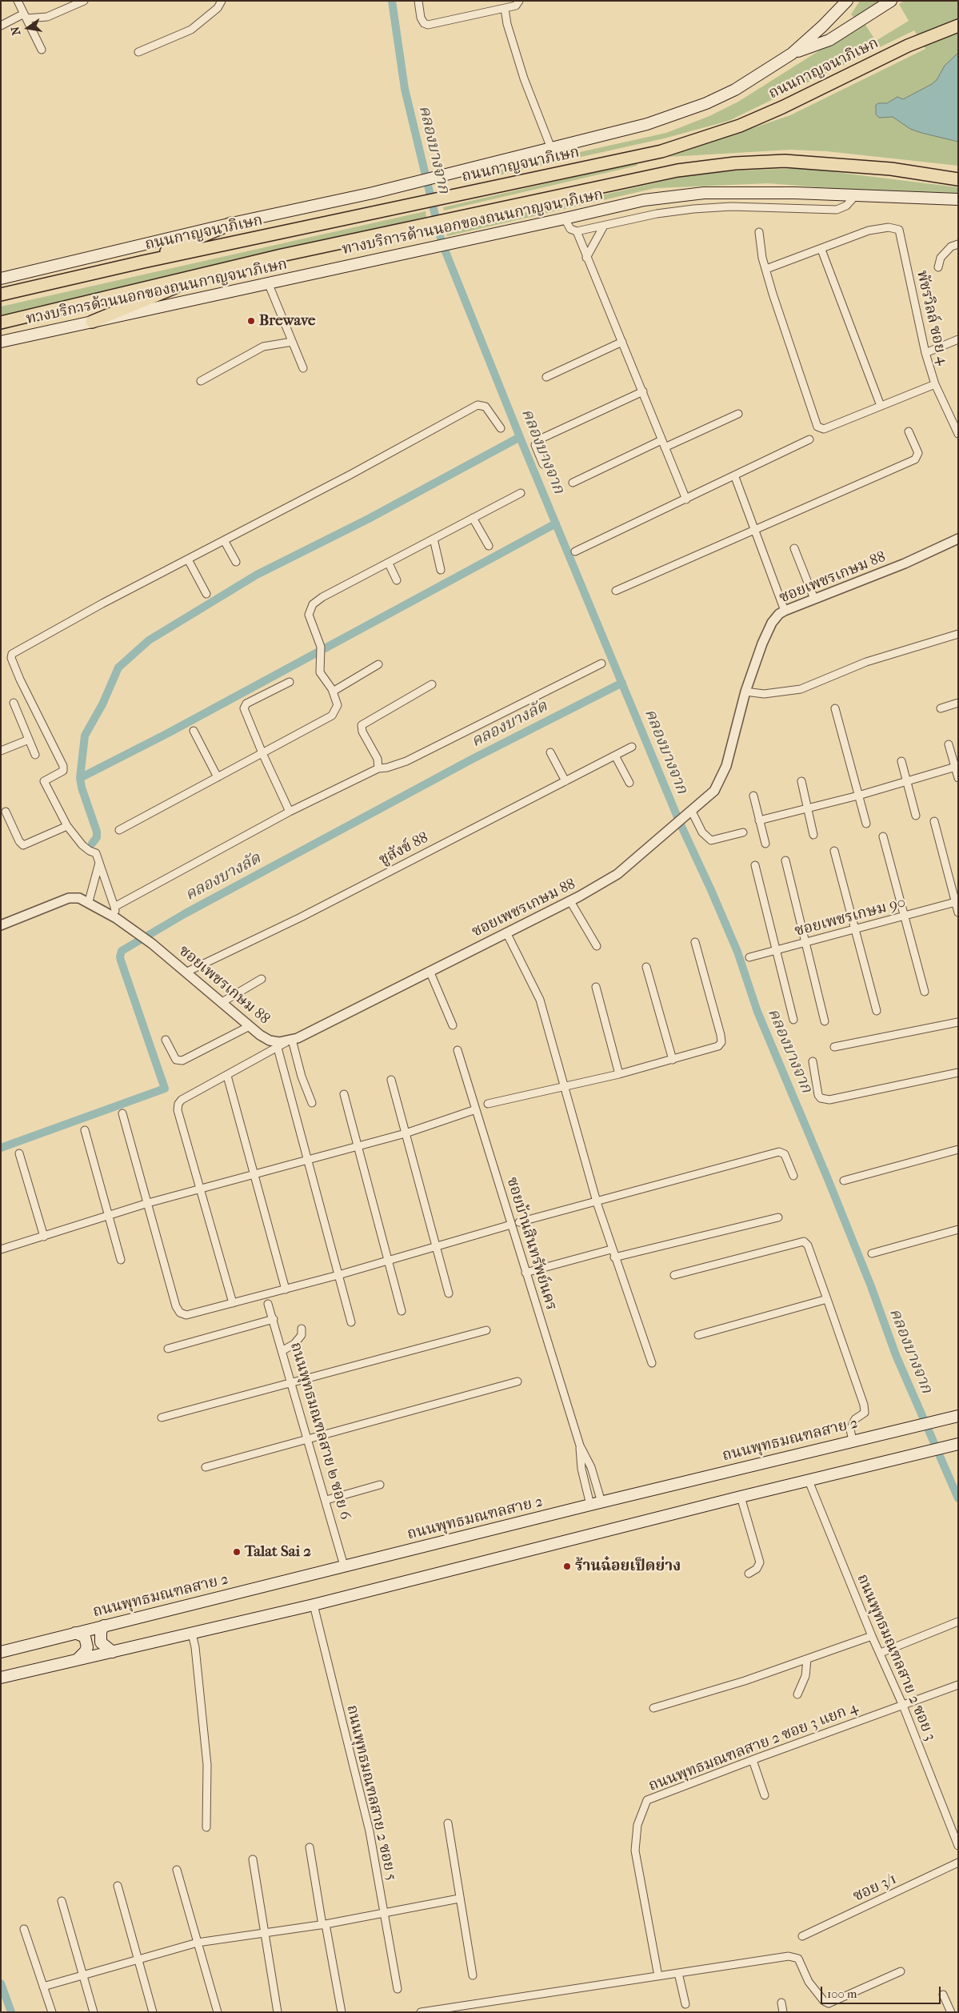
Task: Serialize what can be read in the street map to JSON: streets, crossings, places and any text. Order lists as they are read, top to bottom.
{
  "streets": {
    "highway": ["ถนนกาญจนาภิเษก"],
    "main road": ["ทางบริการด้านนอกของถนนกาญจนาภิเษก", "ถนนพุทธมณฑลสาย 2"],
    "street": [
      "พัชรวิลล์ ซอย 4",
      "ซอยเพชรเกษม 88",
      "ชูสังข์ 88",
      "ซอยเพชรเกษม 90",
      "ซอยบ้านสินทรัพย์นคร",
      "ถนนพุทธมณฑลสาย ๒ ซอย 6",
      "ถนนพุทธมณฑลสาย 2 ซอย 3",
      "ถนนพุทธมณฑลสาย 2 ซอย 3 แยก 4",
      "ถนนพุทธมณฑลสาย 2 ซอย 5",
      "ซอย 3/1"
    ]
  },
  "crossings": [
    ["ซอยเพชรเกษม 88", "ชูสังข์ 88"],
    ["ถนนพุทธมณฑลสาย ๒ ซอย 6", "ถนนพุทธมณฑลสาย 2"],
    ["ถนนพุทธมณฑลสาย 2 ซอย 3", "ถนนพุทธมณฑลสาย 2 ซอย 3 แยก 4"]
  ],
  "water": ["คลองบางจาก", "คลองบางลัด"],
  "places": ["Brewave", "Talat Sai 2", "ร้านฉ๋อยเป็ดย่าง"],
  "scale_bar": "100 m",
  "north": "left"
}
